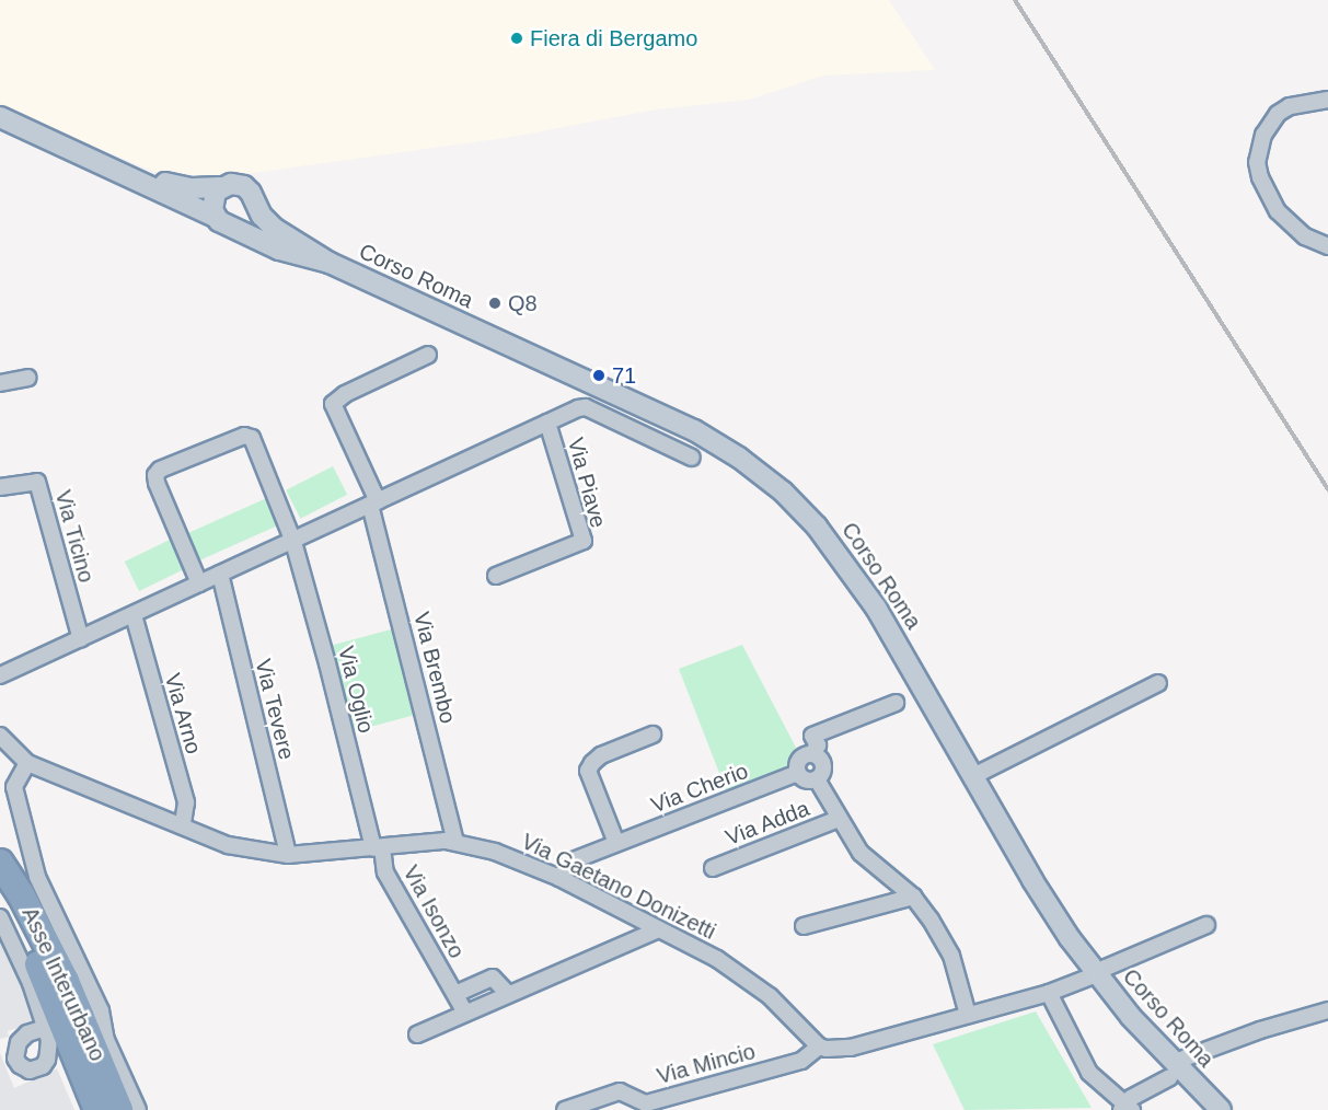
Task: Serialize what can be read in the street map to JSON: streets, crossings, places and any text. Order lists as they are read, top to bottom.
{
  "streets": {
    "highway": ["Asse Interurbano"],
    "street": [
      "Corso Roma",
      "Via Piave",
      "Via Ticino",
      "Via Brembo",
      "Via Oglio",
      "Via Tevere",
      "Via Arno",
      "Via Cherio",
      "Via Adda",
      "Via Gaetano Donizetti",
      "Via Isonzo",
      "Via Mincio"
    ]
  },
  "crossings": [
    ["Via Piave", "Via Ticino"],
    ["Via Piave", "Via Brembo"],
    ["Via Piave", "Via Oglio"],
    ["Via Piave", "Via Tevere"],
    ["Via Piave", "Via Arno"],
    ["Via Brembo", "Via Gaetano Donizetti"],
    ["Via Oglio", "Via Gaetano Donizetti"],
    ["Via Oglio", "Via Isonzo"],
    ["Via Tevere", "Via Gaetano Donizetti"],
    ["Via Arno", "Via Gaetano Donizetti"],
    ["Via Cherio", "Via Adda"],
    ["Via Cherio", "Via Gaetano Donizetti"],
    ["Via Gaetano Donizetti", "Via Isonzo"],
    ["Via Gaetano Donizetti", "Via Mincio"]
  ],
  "places": ["Fiera di Bergamo", "Q8", "71"]
}
